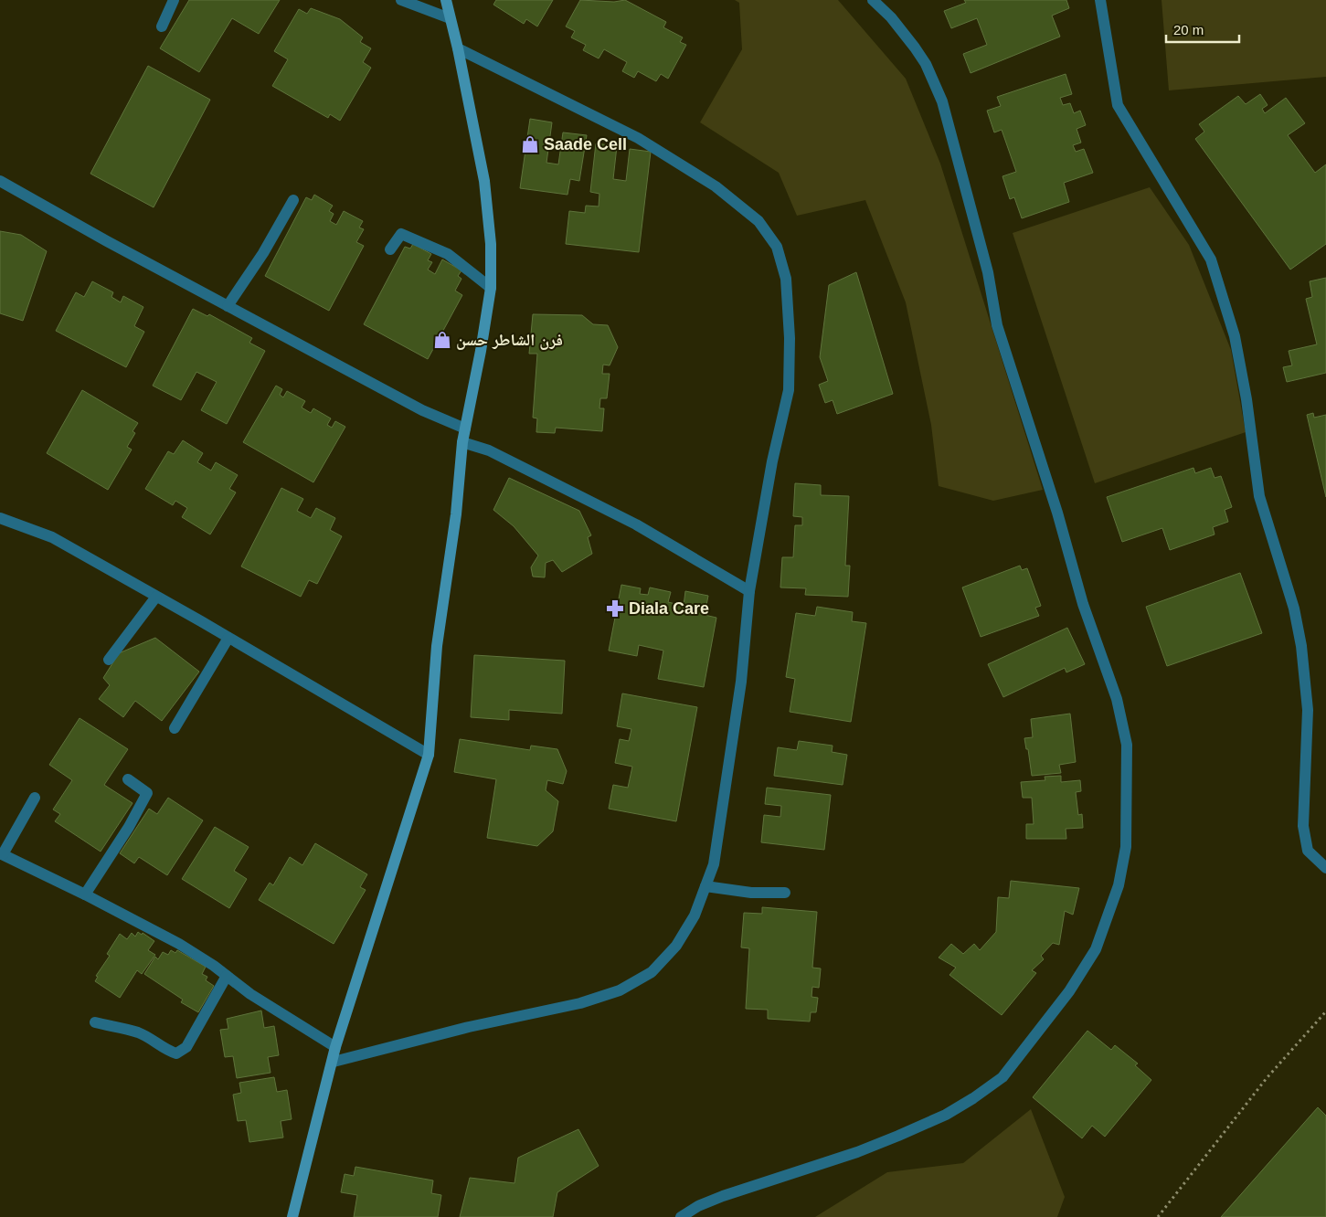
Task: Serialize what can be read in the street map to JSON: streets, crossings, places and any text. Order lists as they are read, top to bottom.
{
  "places": {
    "shop": ["Saade Cell", "فرن الشاطر حسن"],
    "pharmacy": ["Diala Care"]
  },
  "scale_bar": "20 m"
}
